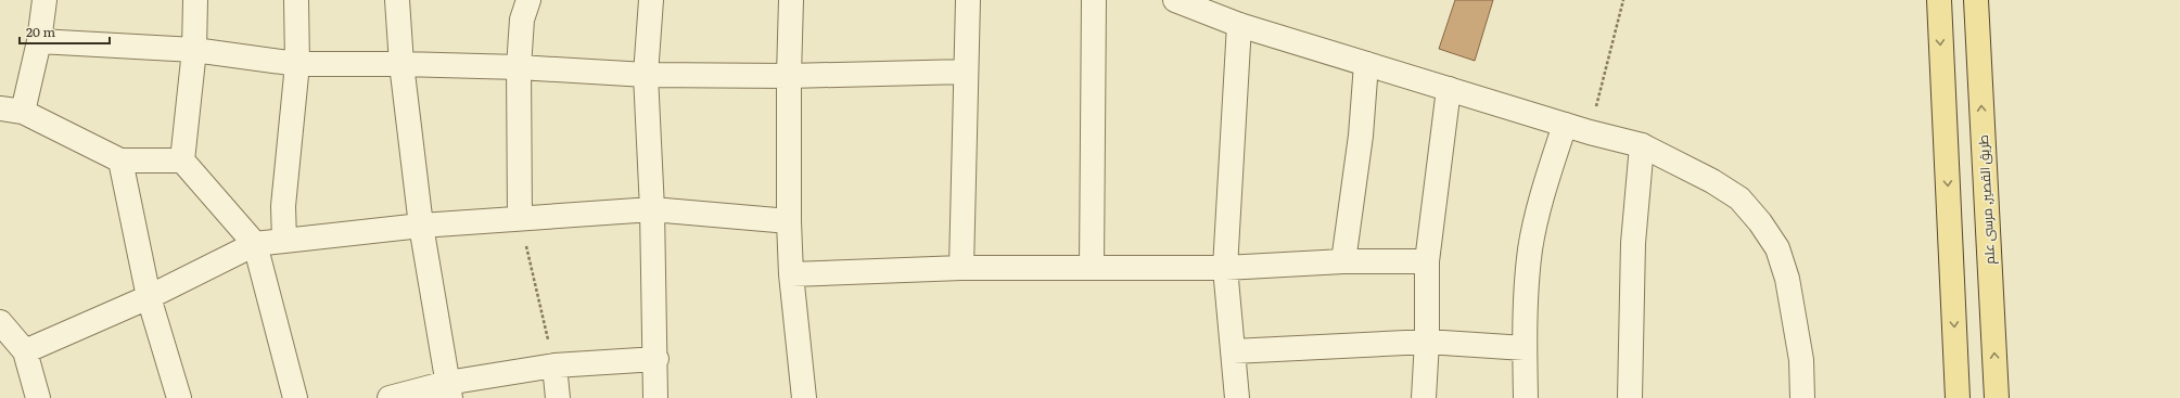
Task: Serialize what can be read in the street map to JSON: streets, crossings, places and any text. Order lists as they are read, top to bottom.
{
  "streets": {
    "main road": ["طريق القصير, مرسى علم"]
  },
  "scale_bar": "20 m"
}
